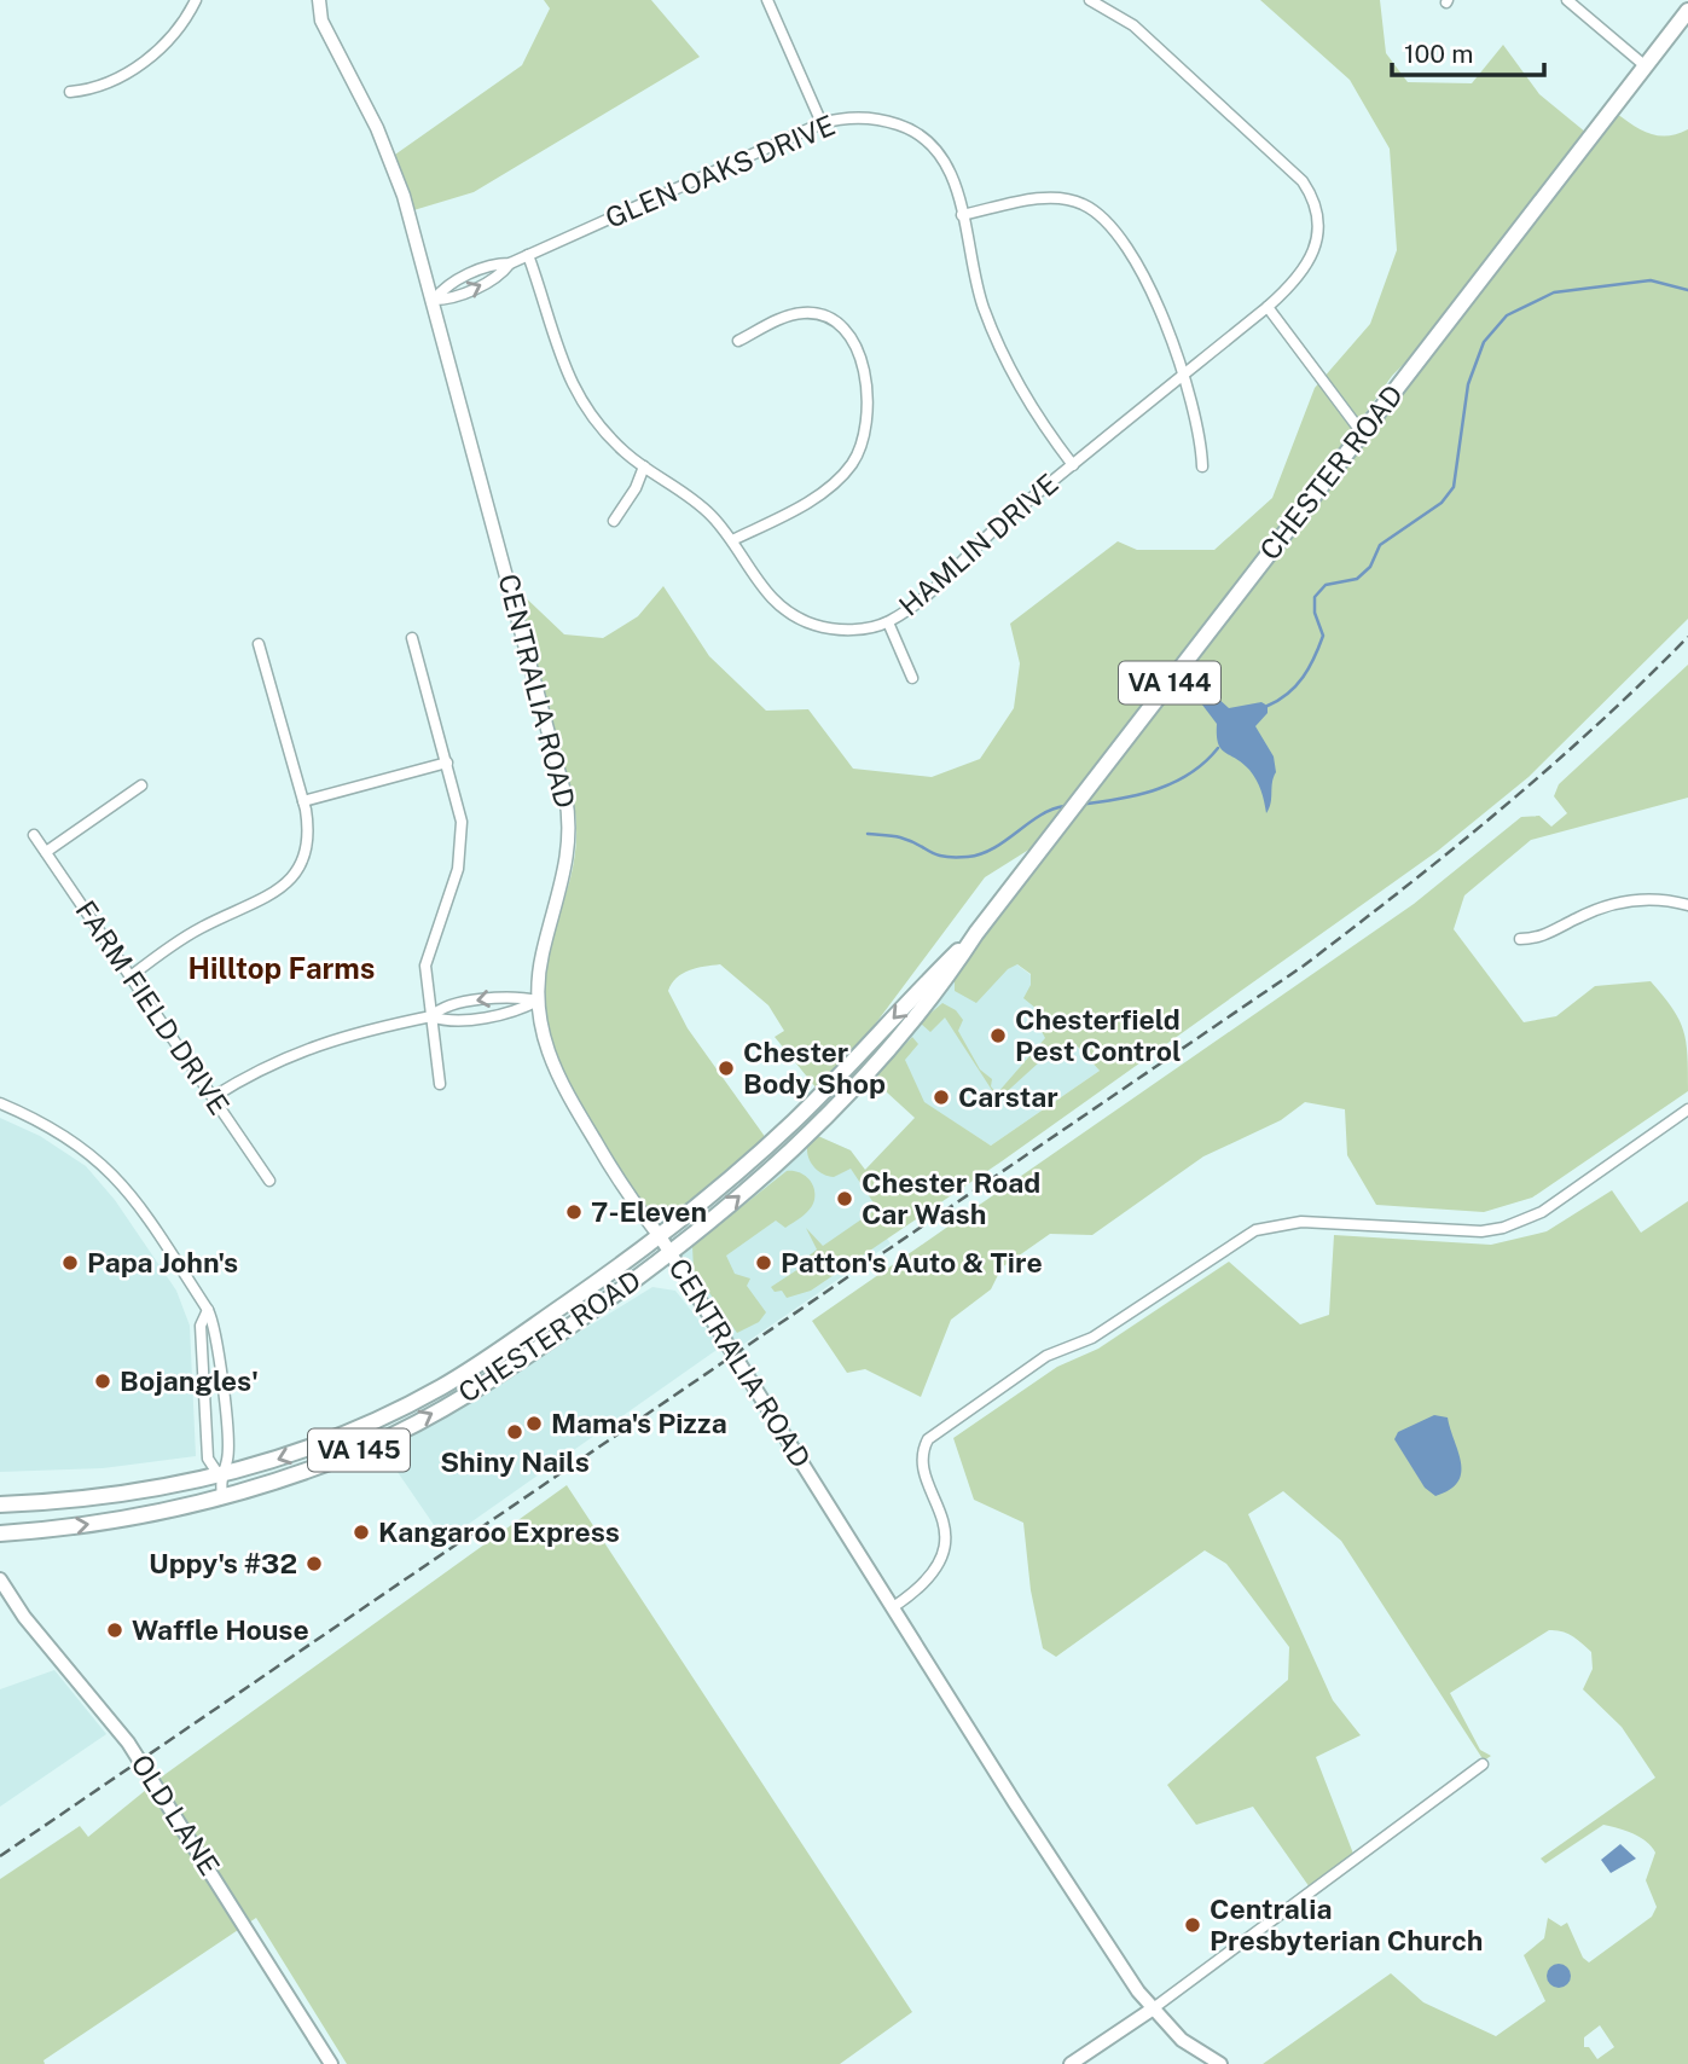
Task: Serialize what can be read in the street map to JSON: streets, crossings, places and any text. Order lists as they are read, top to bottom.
{
  "streets": {
    "main road": [
      "CHESTER ROAD",
      "VA 144",
      "CENTRALIA ROAD",
      "VA 145",
      "OLD LANE"
    ],
    "street": ["GLEN OAKS DRIVE", "HAMLIN DRIVE", "FARM FIELD DRIVE"]
  },
  "crossings": [
    ["GLEN OAKS DRIVE", "HAMLIN DRIVE"],
    ["GLEN OAKS DRIVE", "CENTRALIA ROAD"],
    ["CHESTER ROAD", "CENTRALIA ROAD"]
  ],
  "districts": ["Hilltop Farms"],
  "places": [
    "Chesterfield Pest Control",
    "Chester Body Shop",
    "Carstar",
    "Chester Road Car Wash",
    "7-Eleven",
    "Papa John's",
    "Patton's Auto & Tire",
    "Bojangles'",
    "Mama's Pizza",
    "Shiny Nails",
    "Kangaroo Express",
    "Uppy's #32",
    "Waffle House",
    "Centralia Presbyterian Church"
  ],
  "scale_bar": "100 m"
}
